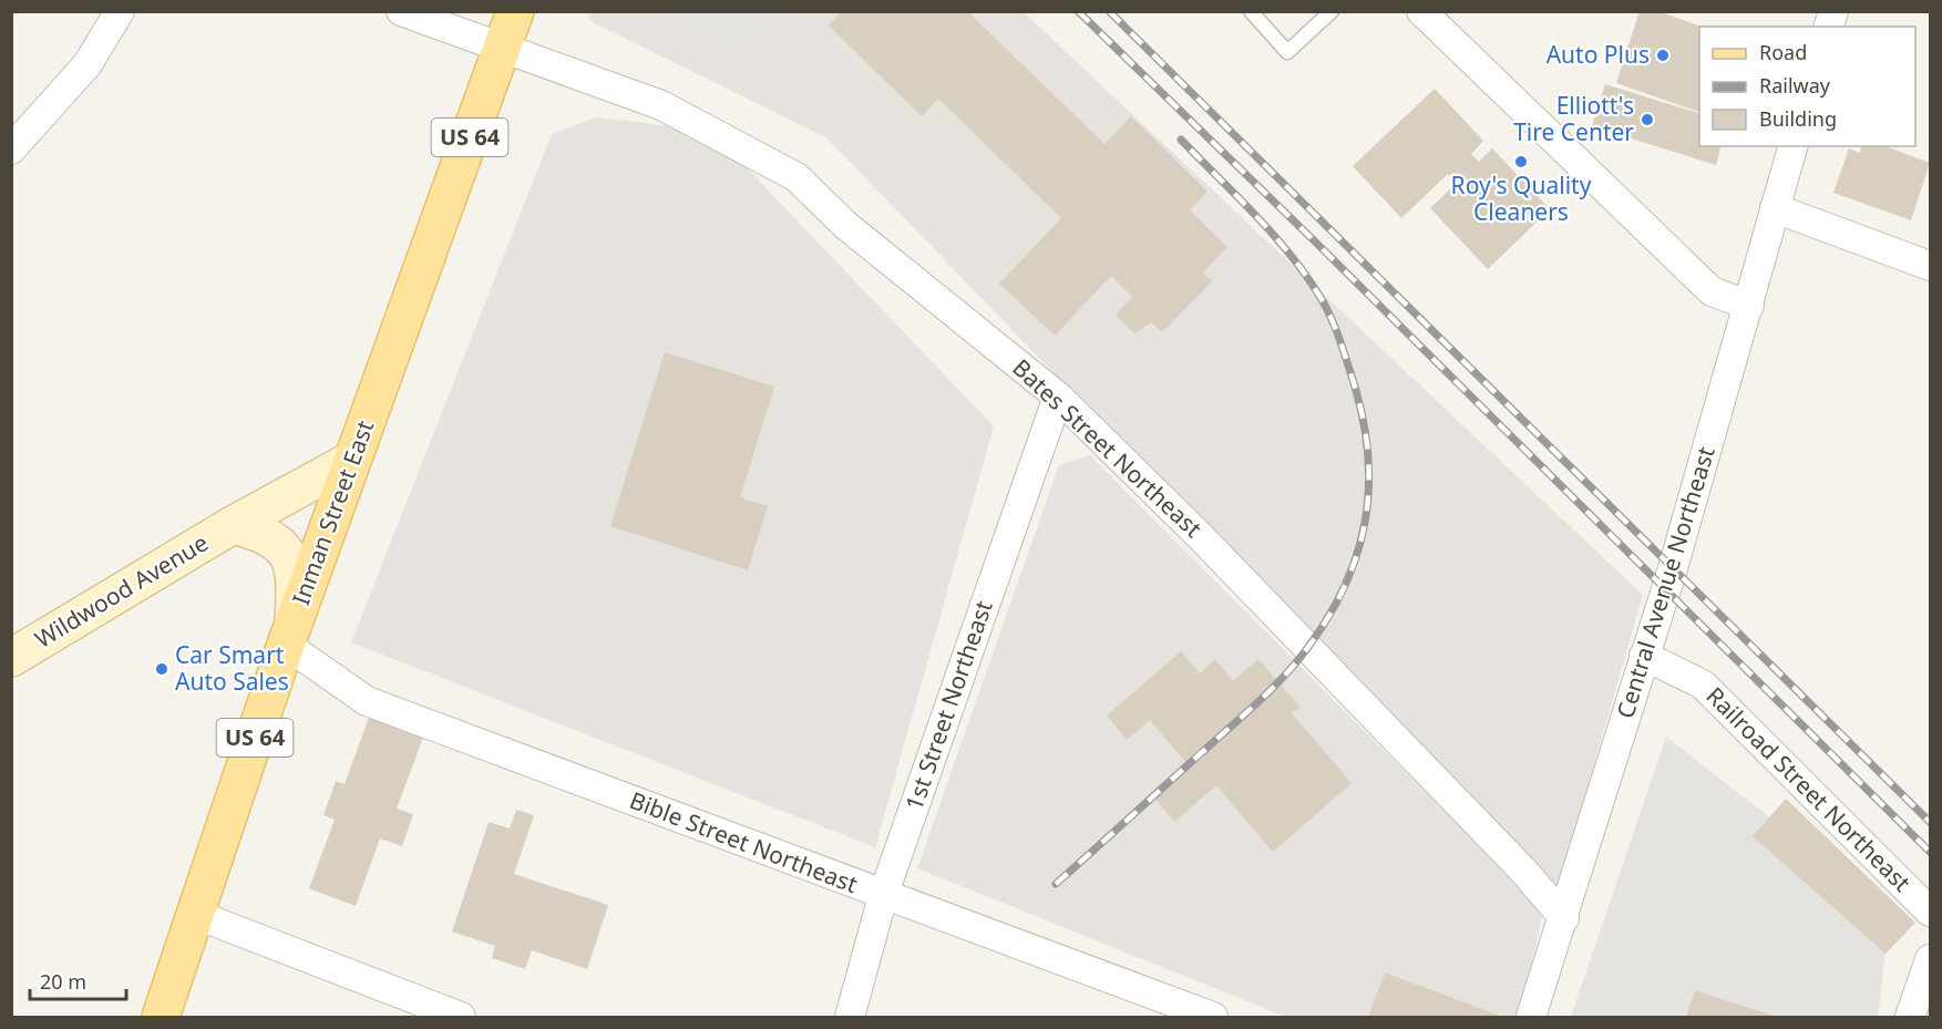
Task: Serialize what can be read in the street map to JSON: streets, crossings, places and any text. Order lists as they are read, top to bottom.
{
  "streets": {
    "main road": ["US 64", "Inman Street East", "Wildwood Avenue"],
    "street": [
      "Bates Street Northeast",
      "Central Avenue Northeast",
      "1st Street Northeast",
      "Railroad Street Northeast",
      "Bible Street Northeast"
    ]
  },
  "crossings": [
    ["Bates Street Northeast", "Inman Street East"],
    ["Bates Street Northeast", "Central Avenue Northeast"],
    ["Bates Street Northeast", "1st Street Northeast"],
    ["Inman Street East", "Wildwood Avenue"],
    ["Inman Street East", "Bible Street Northeast"],
    ["Central Avenue Northeast", "Railroad Street Northeast"],
    ["Wildwood Avenue", "Bible Street Northeast"],
    ["1st Street Northeast", "Bible Street Northeast"]
  ],
  "places": [
    "Auto Plus",
    "Elliott's Tire Center",
    "Roy's Quality Cleaners",
    "Car Smart Auto Sales"
  ],
  "legend": ["Road", "Railway", "Building"],
  "scale_bar": "20 m"
}
